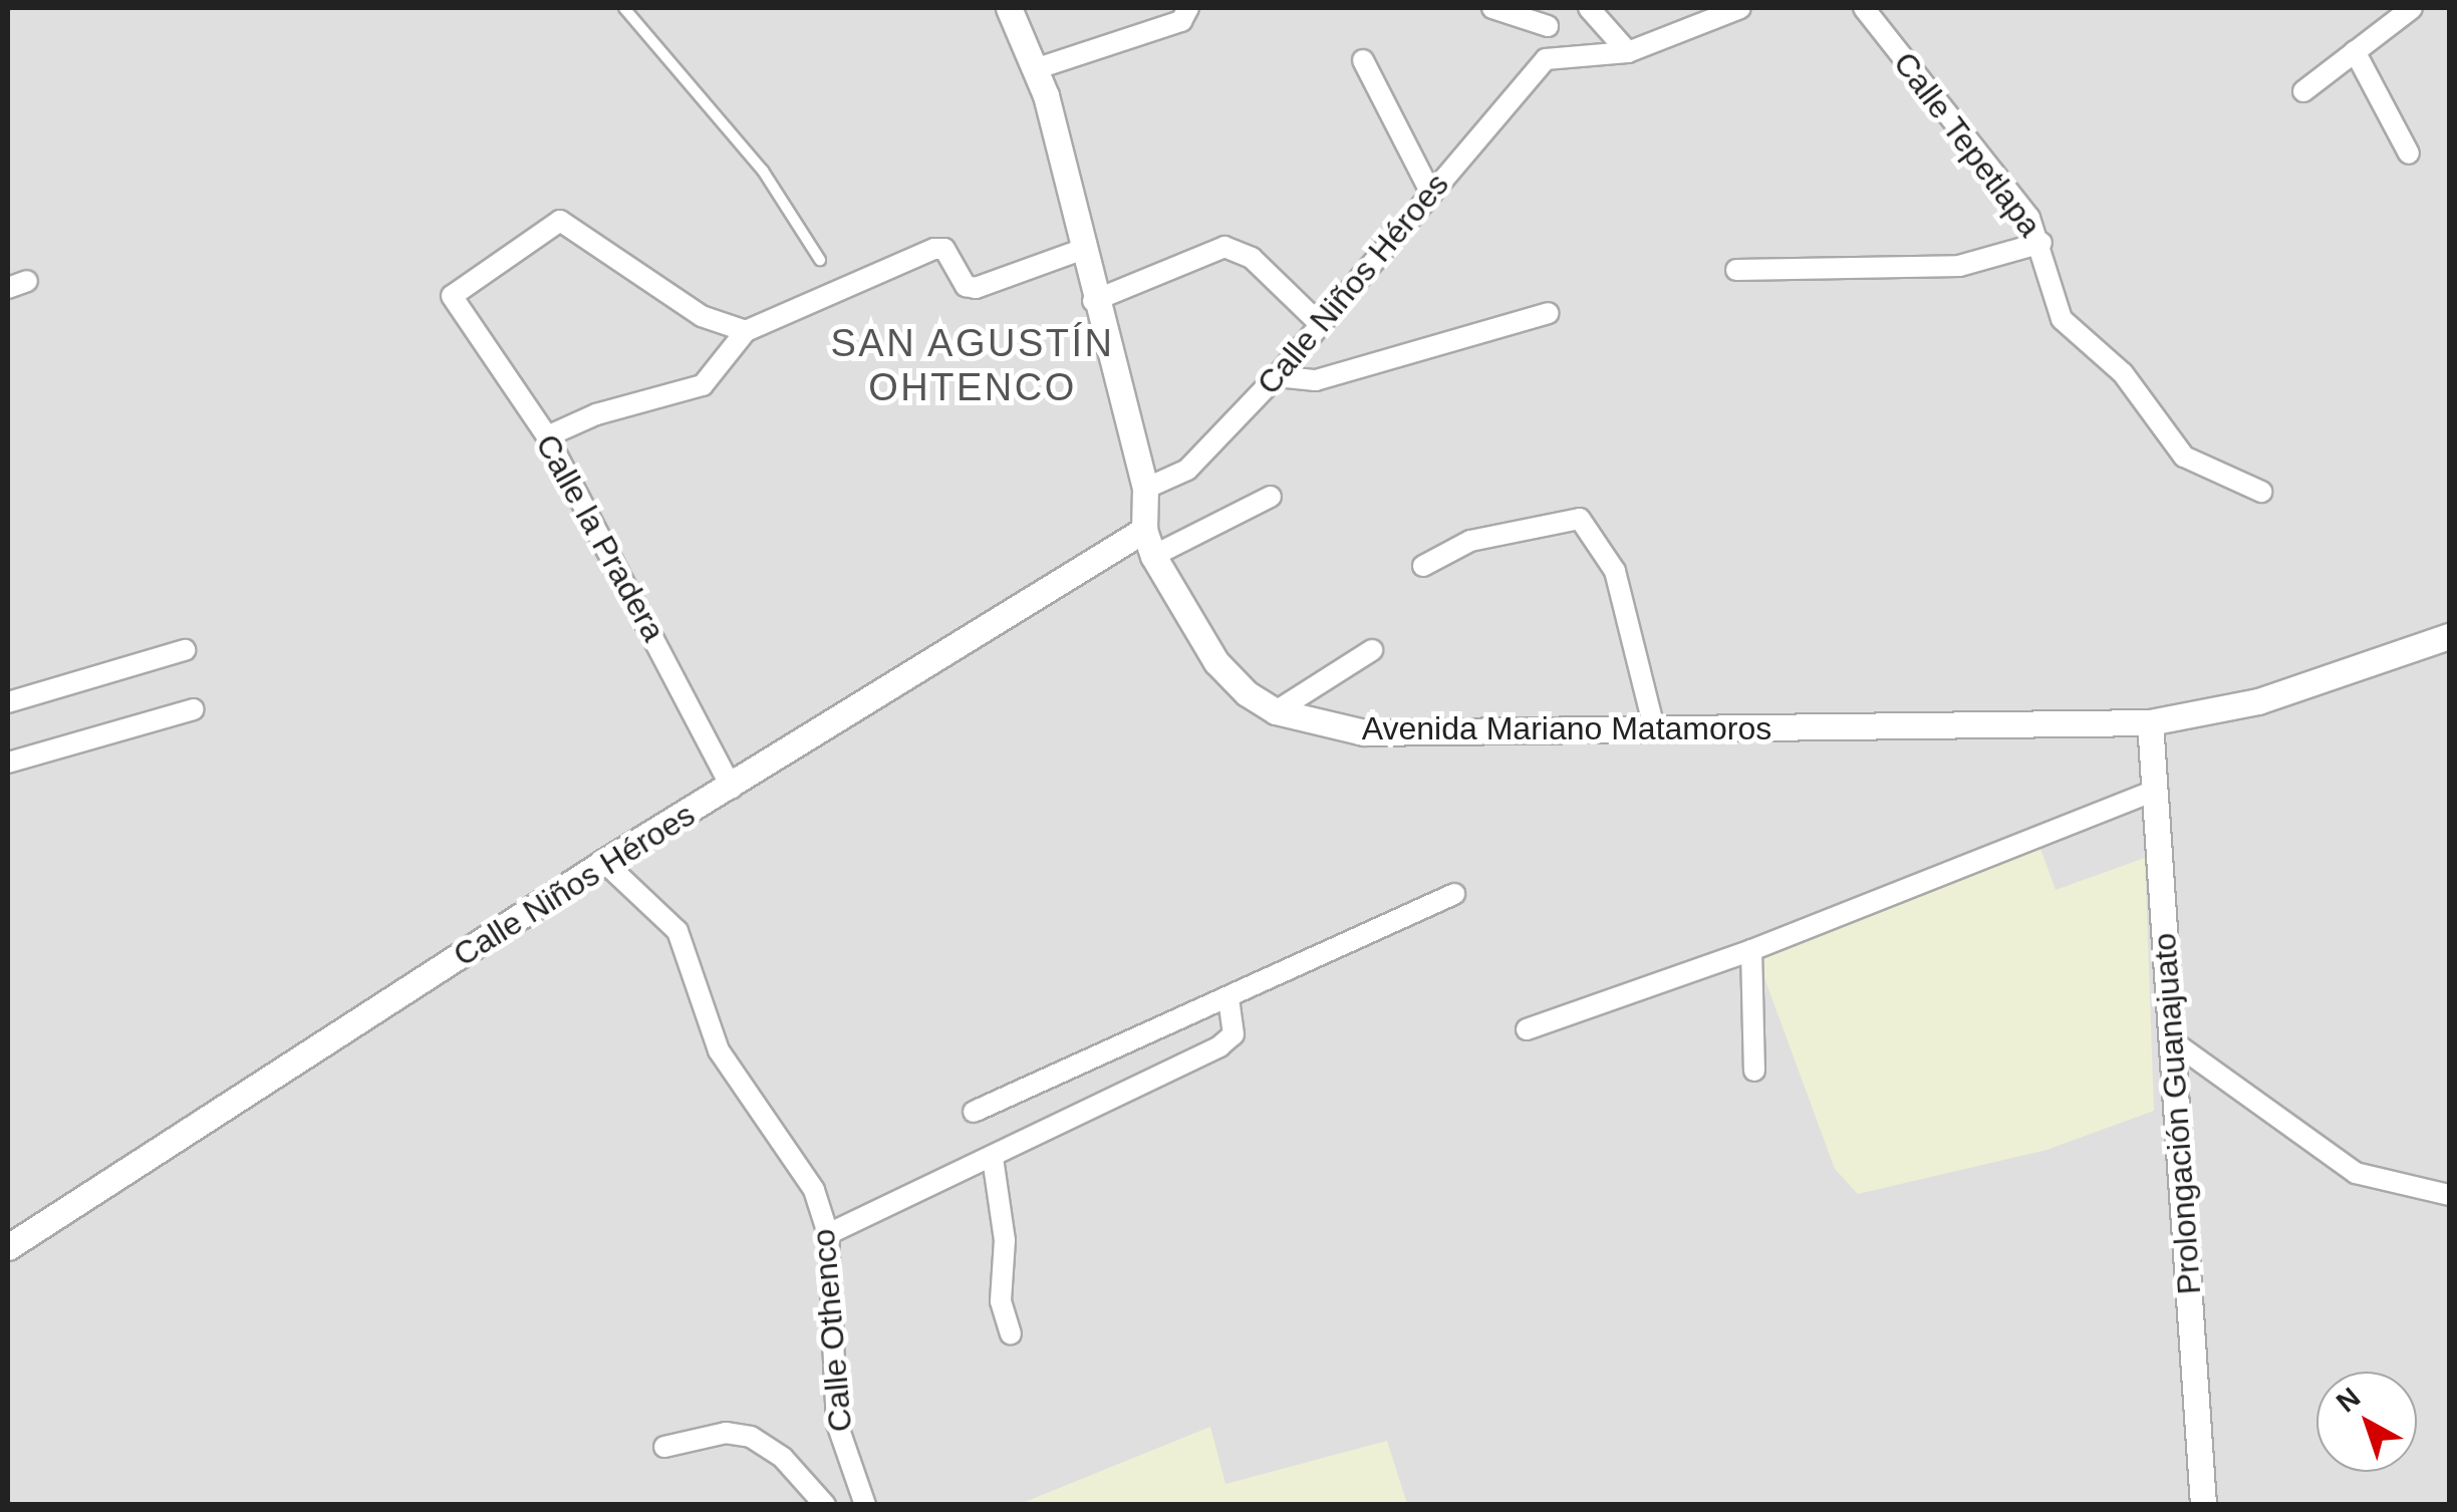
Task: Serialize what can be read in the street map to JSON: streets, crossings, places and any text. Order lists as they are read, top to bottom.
{
  "streets": {
    "street": [
      "Calle Tepetlapa",
      "Calle Niños Héroes",
      "Calle la Pradera",
      "Avenida Mariano Matamoros",
      "Prolongación Guanajuato",
      "Calle Othenco"
    ]
  },
  "crossings": [
    ["Calle Niños Héroes", "Calle la Pradera"],
    ["Calle Niños Héroes", "Avenida Mariano Matamoros"],
    ["Calle Niños Héroes", "Calle Othenco"],
    ["Avenida Mariano Matamoros", "Prolongación Guanajuato"]
  ],
  "districts": ["SAN AGUSTÍN OHTENCO"],
  "north": "top left"
}
